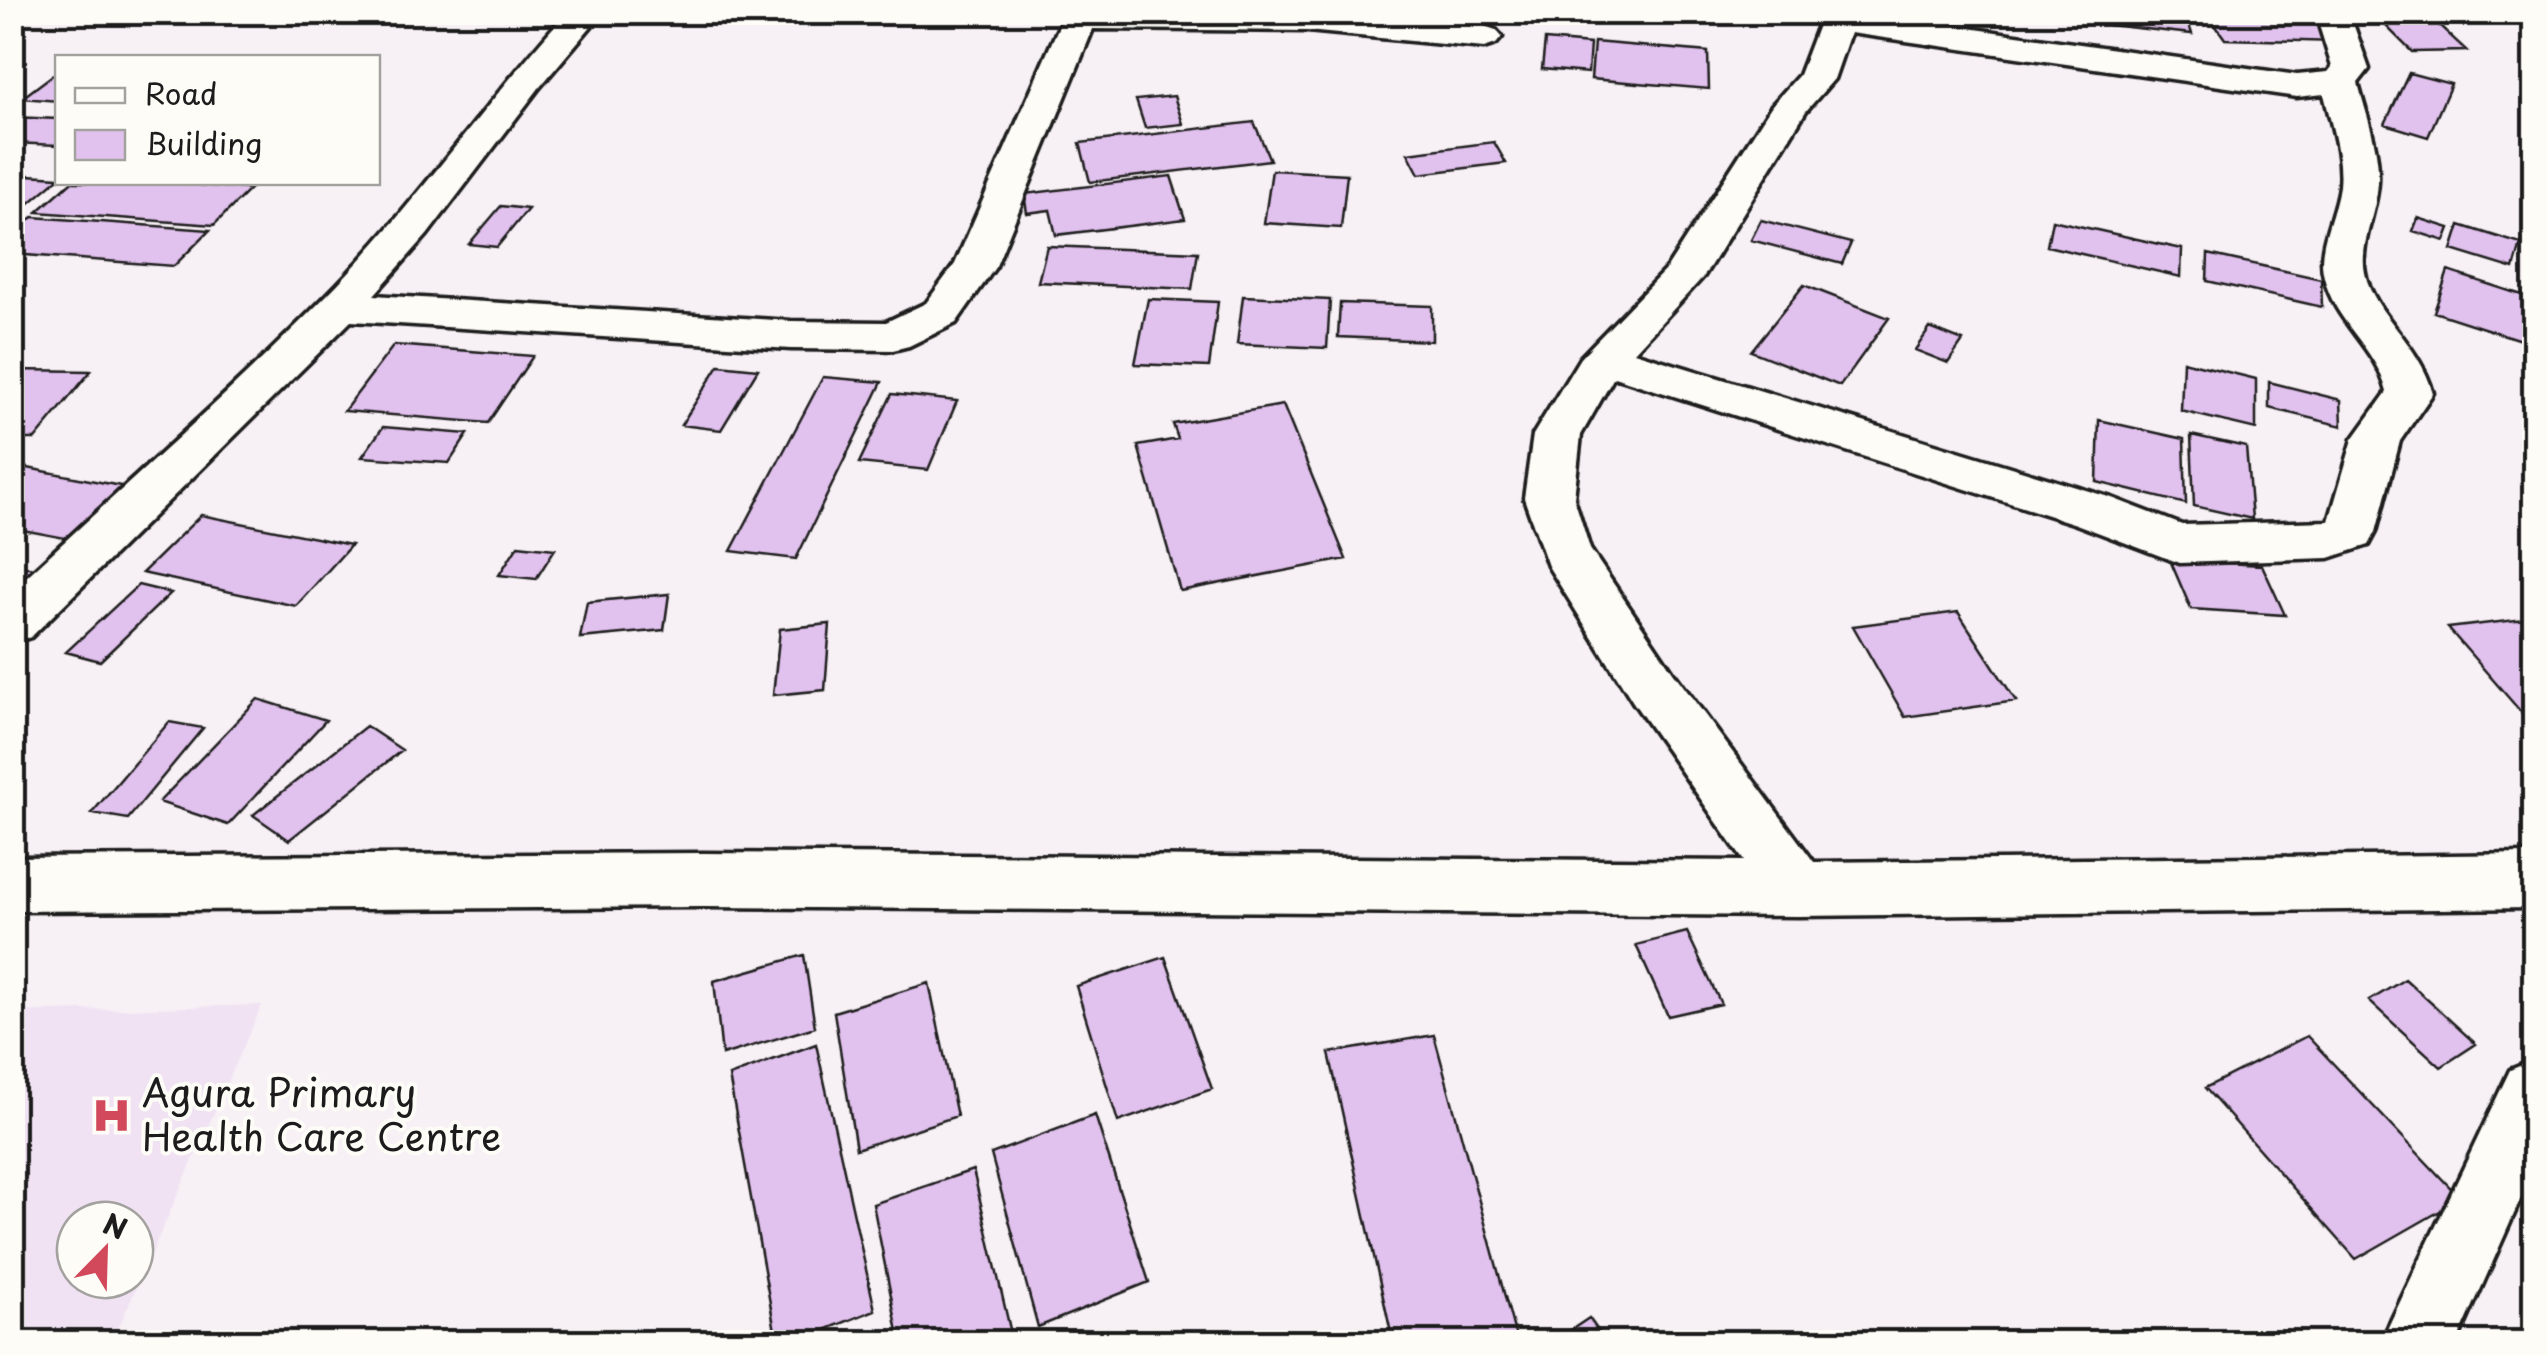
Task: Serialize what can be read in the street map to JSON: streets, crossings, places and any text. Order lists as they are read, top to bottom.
{
  "places": {
    "hospital": ["Agura Primary Health Care Centre"]
  },
  "legend": ["Road", "Building"],
  "north": "top right"
}
